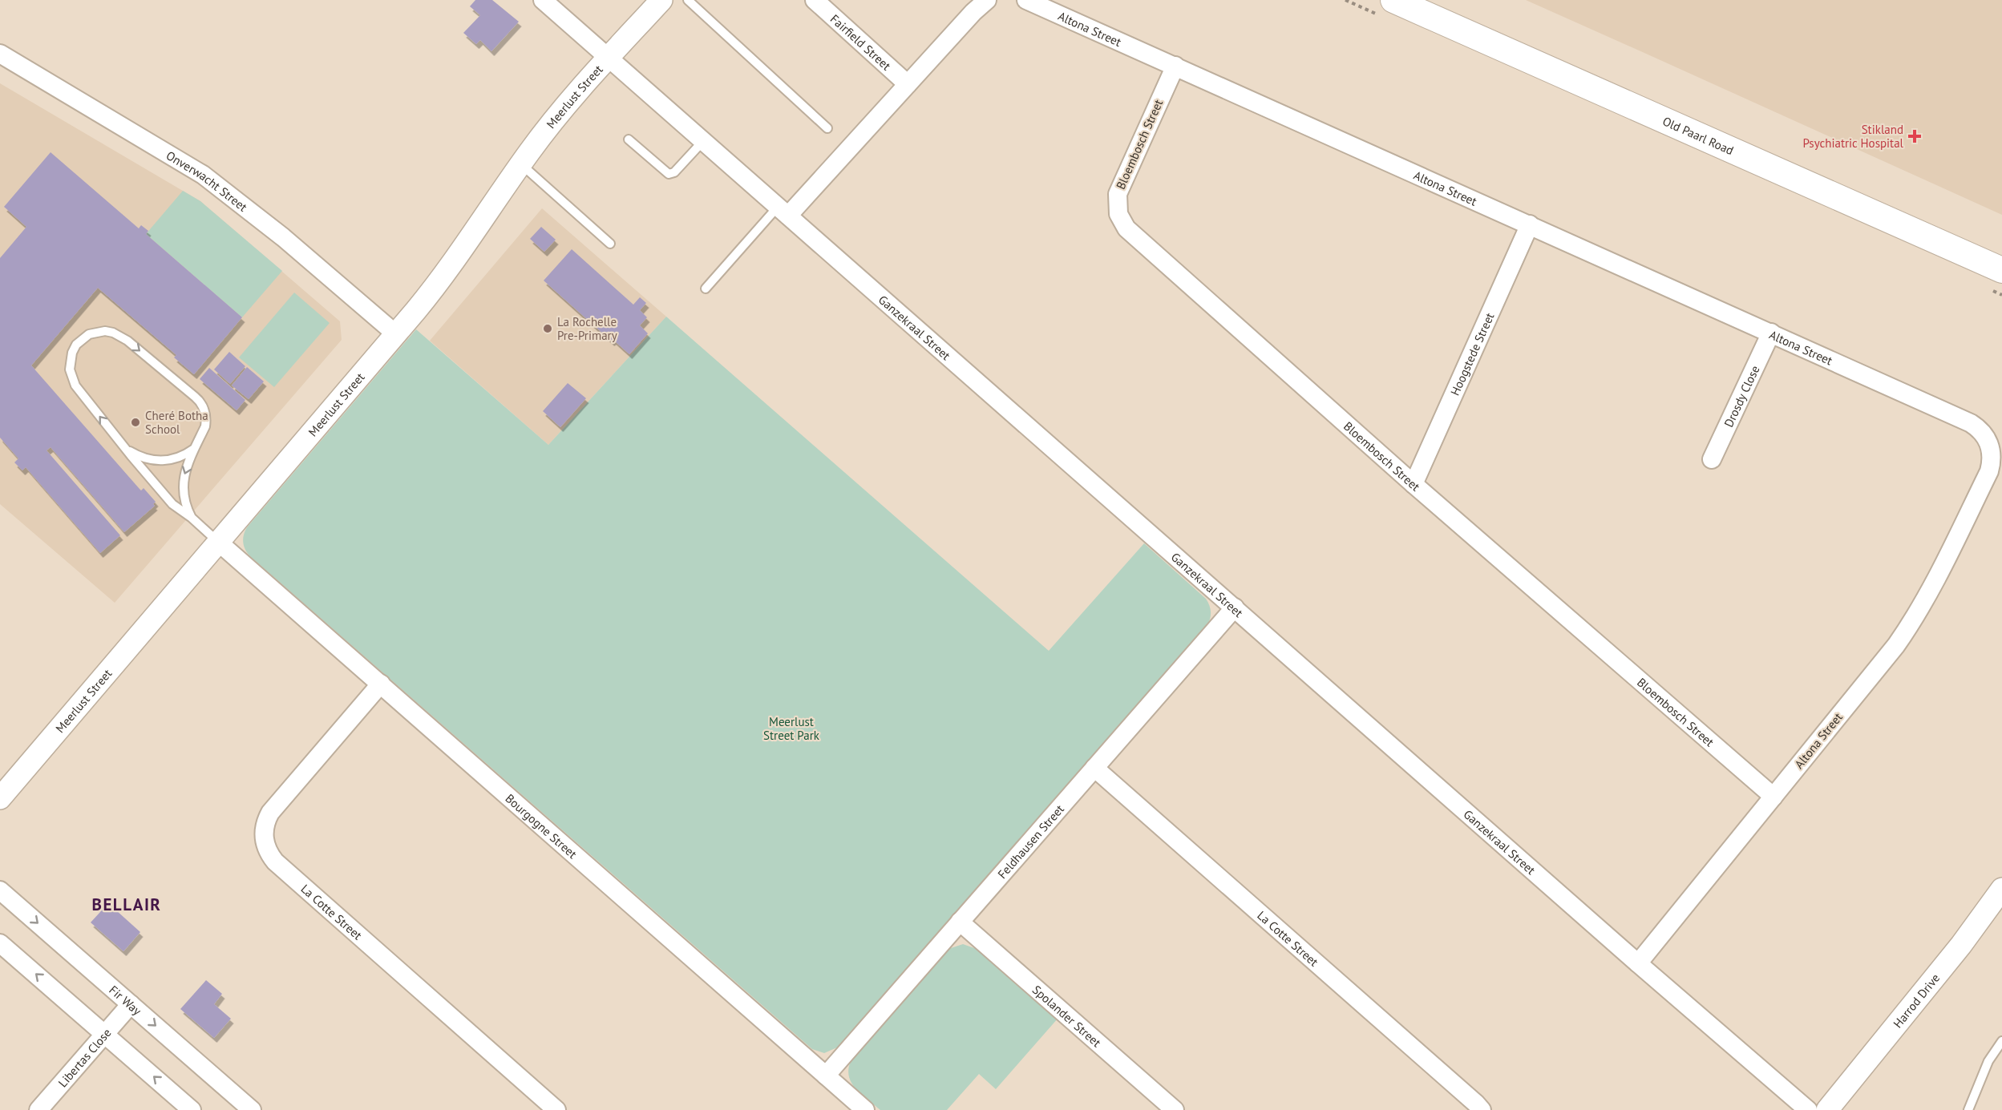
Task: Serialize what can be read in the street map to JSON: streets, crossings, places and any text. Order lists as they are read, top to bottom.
{
  "streets": {
    "main road": ["Old Paarl Road"],
    "street": [
      "Altona Street",
      "Fairfield Street",
      "Meerlust Street",
      "Bloembosch Street",
      "Onverwacht Street",
      "Ganzekraal Street",
      "Hoogstede Street",
      "Drosdy Close",
      "Bourgogne Street",
      "Feldhausen Street",
      "La Cotte Street",
      "Fir Way",
      "Harrod Drive",
      "Spolander Street",
      "Libertas Close"
    ]
  },
  "crossings": [
    ["Altona Street", "Bloembosch Street"],
    ["Altona Street", "Ganzekraal Street"],
    ["Altona Street", "Hoogstede Street"],
    ["Altona Street", "Drosdy Close"],
    ["Meerlust Street", "Onverwacht Street"],
    ["Meerlust Street", "Ganzekraal Street"],
    ["Meerlust Street", "Bourgogne Street"],
    ["Bloembosch Street", "Hoogstede Street"],
    ["Ganzekraal Street", "Feldhausen Street"],
    ["Bourgogne Street", "Feldhausen Street"],
    ["Bourgogne Street", "La Cotte Street"],
    ["Feldhausen Street", "La Cotte Street"],
    ["Feldhausen Street", "Spolander Street"],
    ["Fir Way", "Libertas Close"]
  ],
  "districts": ["BELLAIR"],
  "parks": ["Meerlust Street Park"],
  "places": {
    "health": ["Stikland Psychiatric Hospital"],
    "other": ["La Rochelle Pre-Primary", "Cheré Botha School"]
  }
}
